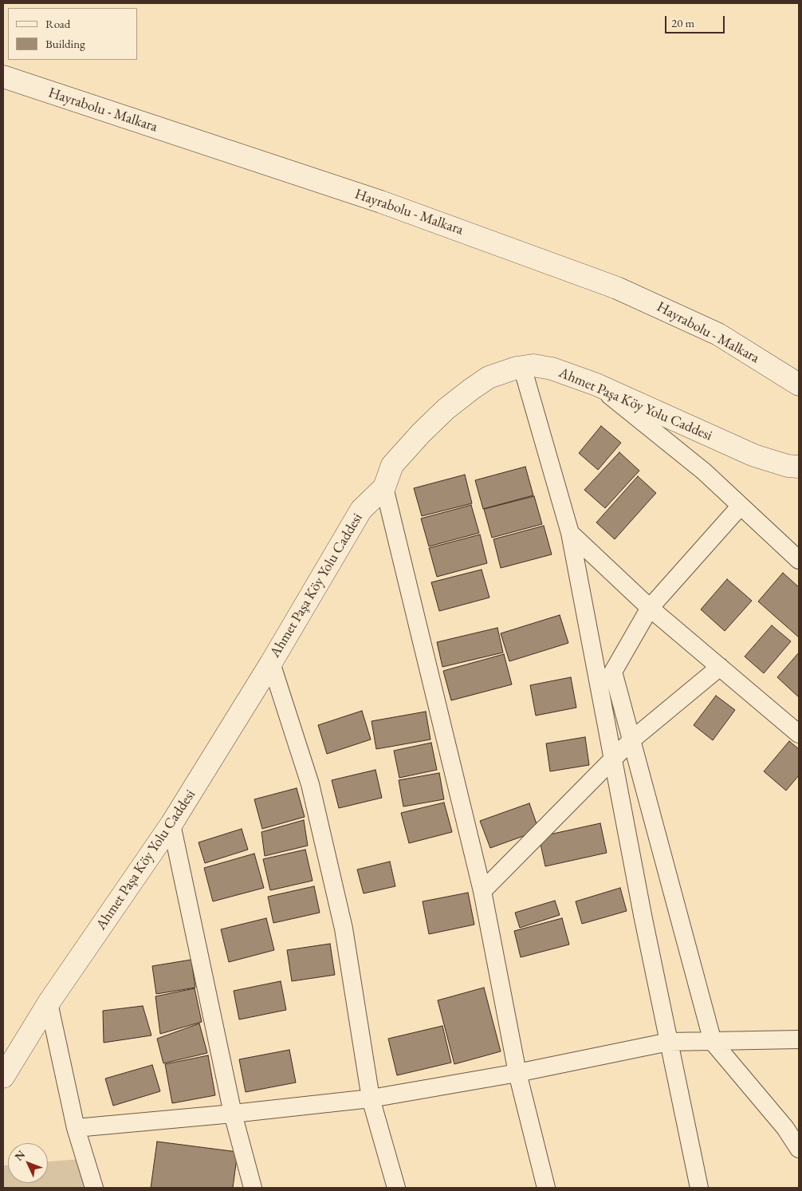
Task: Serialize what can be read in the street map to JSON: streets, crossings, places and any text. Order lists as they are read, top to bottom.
{
  "streets": {
    "street": ["Hayrabolu - Malkara", "Ahmet Paşa Köy Yolu Caddesi"]
  },
  "legend": ["Road", "Building"],
  "scale_bar": "20 m",
  "north": "top left"
}
